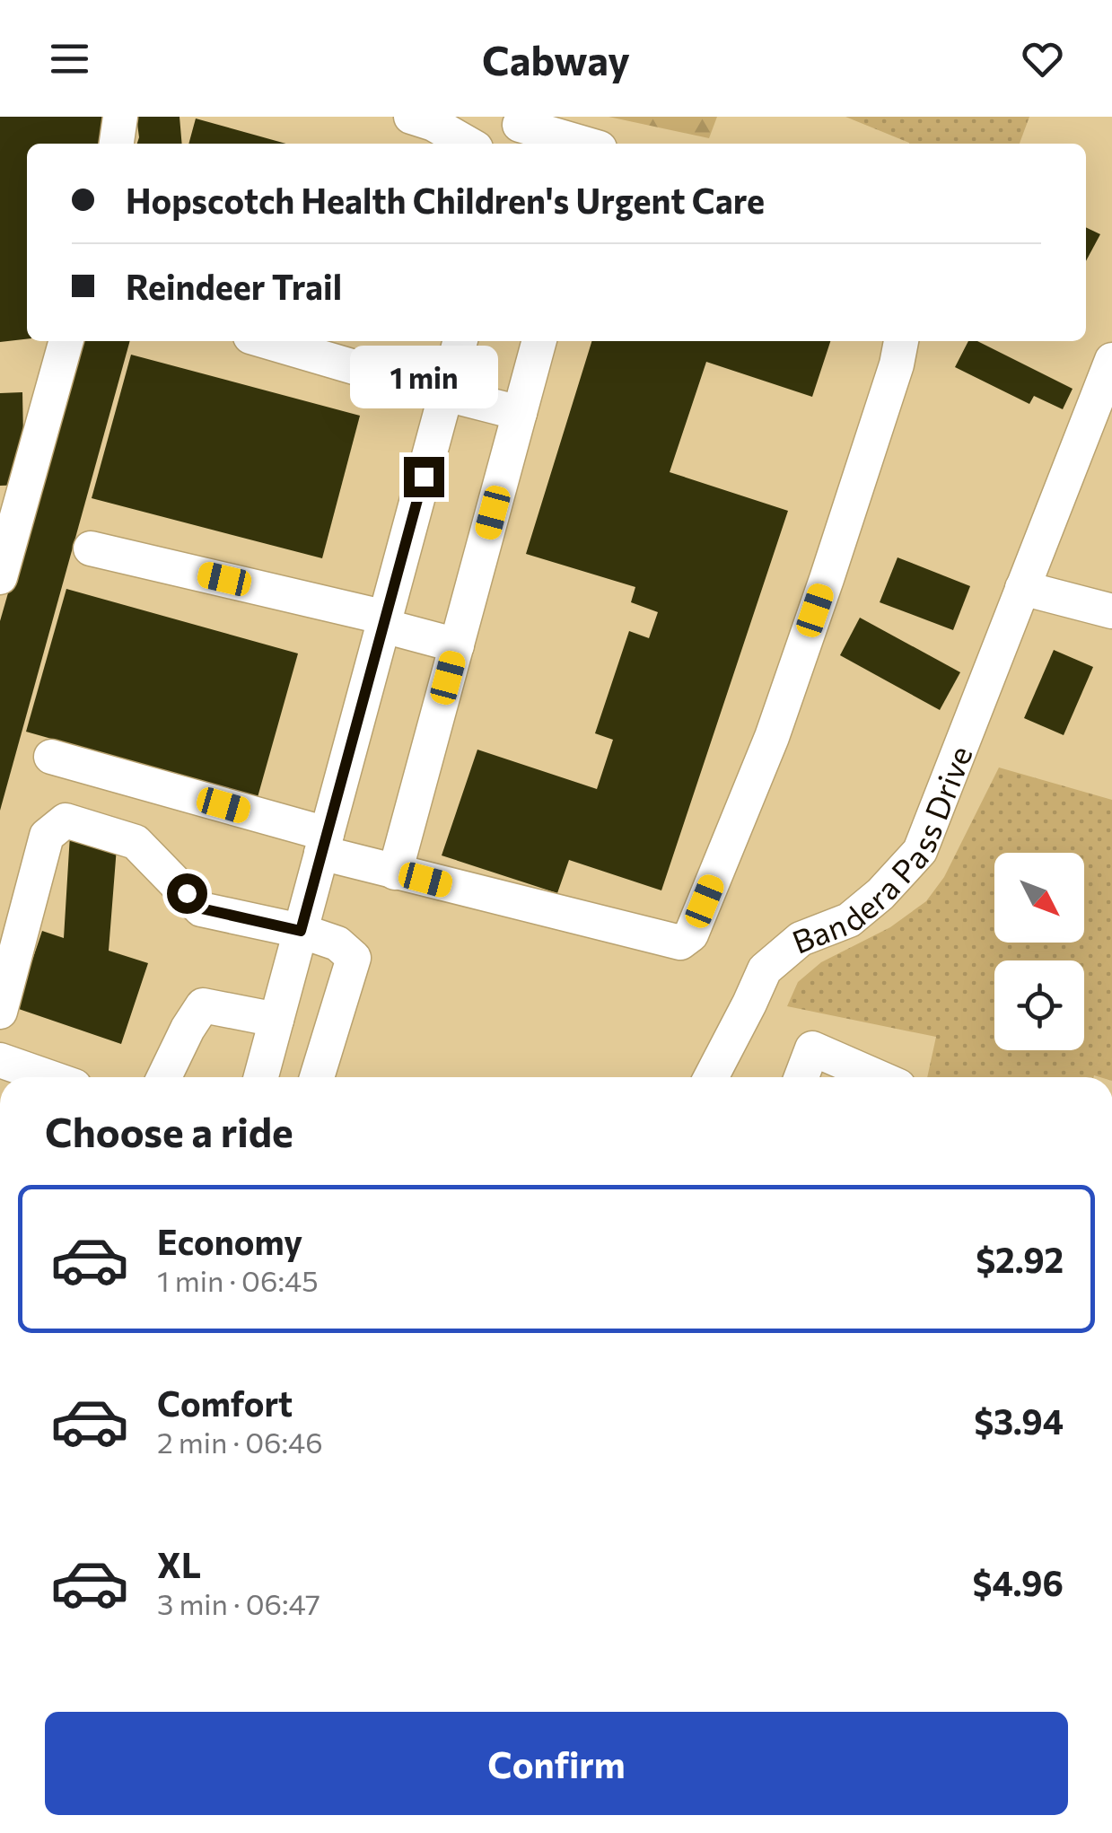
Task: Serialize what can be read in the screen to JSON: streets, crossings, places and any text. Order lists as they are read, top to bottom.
{
  "streets": {
    "street": ["Bandera Pass Drive"]
  },
  "north": "bottom right",
  "page": {
    "header": "Cabway",
    "banner": ["Hopscotch Health Children's Urgent Care", "Reindeer Trail"],
    "bubble": "1 min",
    "heading": "Choose a ride",
    "list": [
      {
        "name": "Economy",
        "note": "1 min · 06:45",
        "value": "$2.92"
      },
      {
        "name": "Comfort",
        "note": "2 min · 06:46",
        "value": "$3.94"
      },
      {
        "name": "XL",
        "note": "3 min · 06:47",
        "value": "$4.96"
      }
    ],
    "buttons": "Confirm"
  }
}
